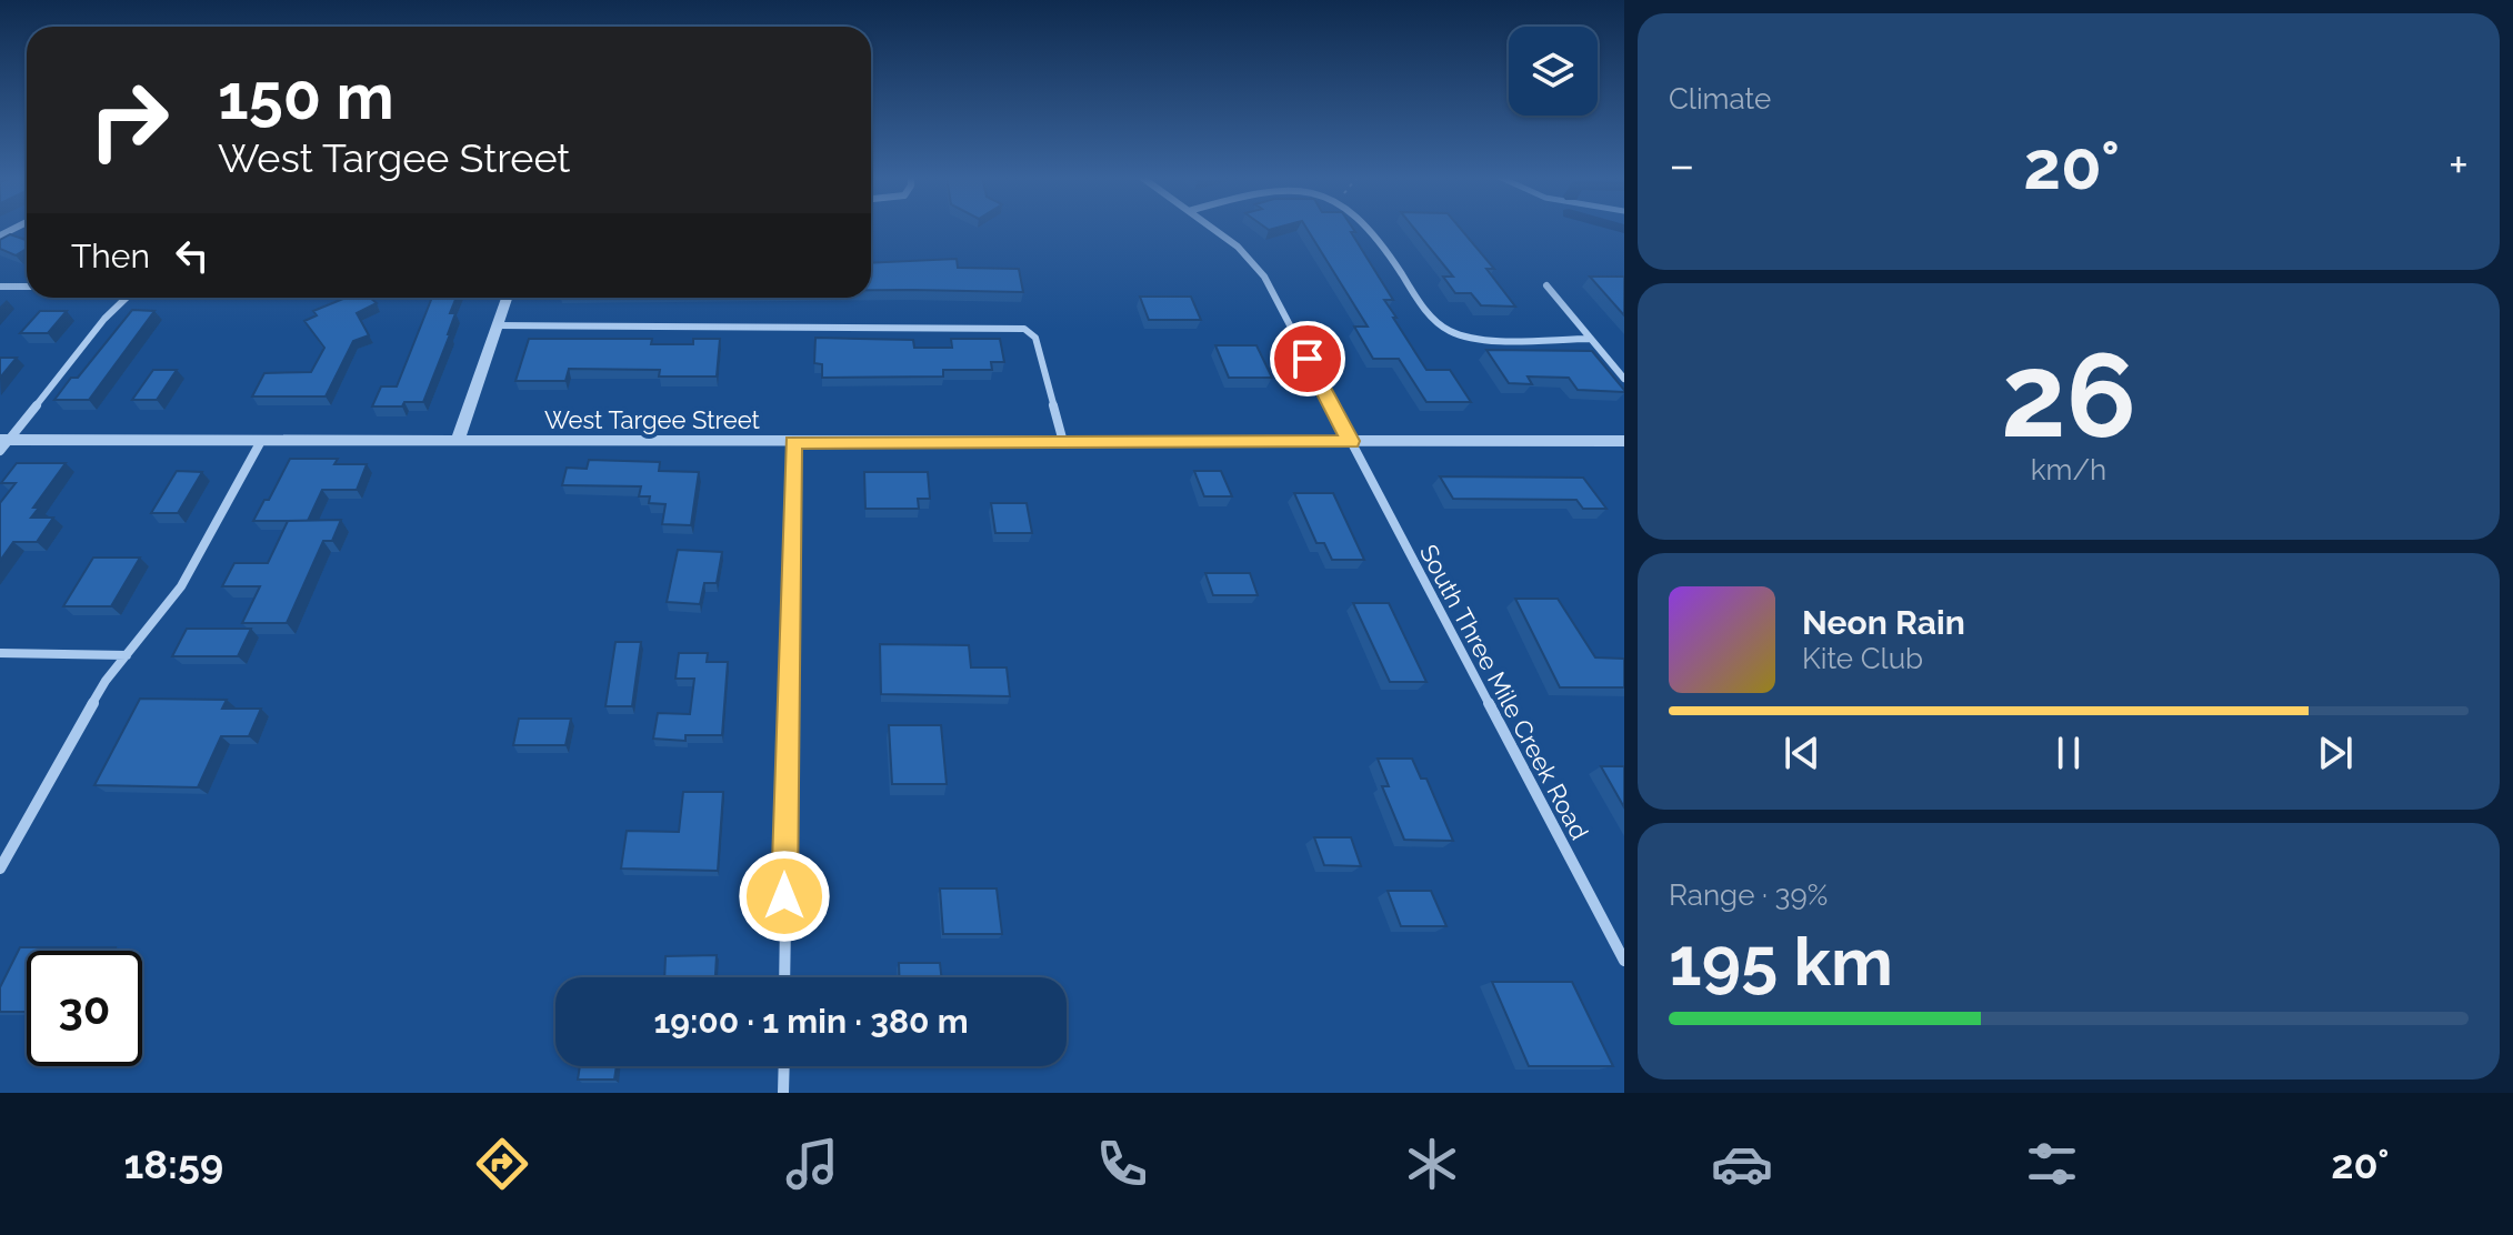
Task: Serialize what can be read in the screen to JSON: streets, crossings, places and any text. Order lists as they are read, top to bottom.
{
  "streets": {
    "street": ["West Targee Street", "South Three Mile Creek Road"]
  },
  "crossings": [
    ["West Targee Street", "South Three Mile Creek Road"]
  ],
  "page": {
    "tile": [
      "Climate",
      ["26", "km/h"],
      ["Range · 39%", "195 km"]
    ],
    "turn": ["150 m", "West Targee Street"],
    "heat": ["−", "20°", "+"],
    "then": "Then",
    "song": ["Neon Rain", "Kite Club"],
    "limit": "30",
    "trip": "19:00 · 1 min · 380 m",
    "tabs": ["18:59", "20°"]
  }
}
